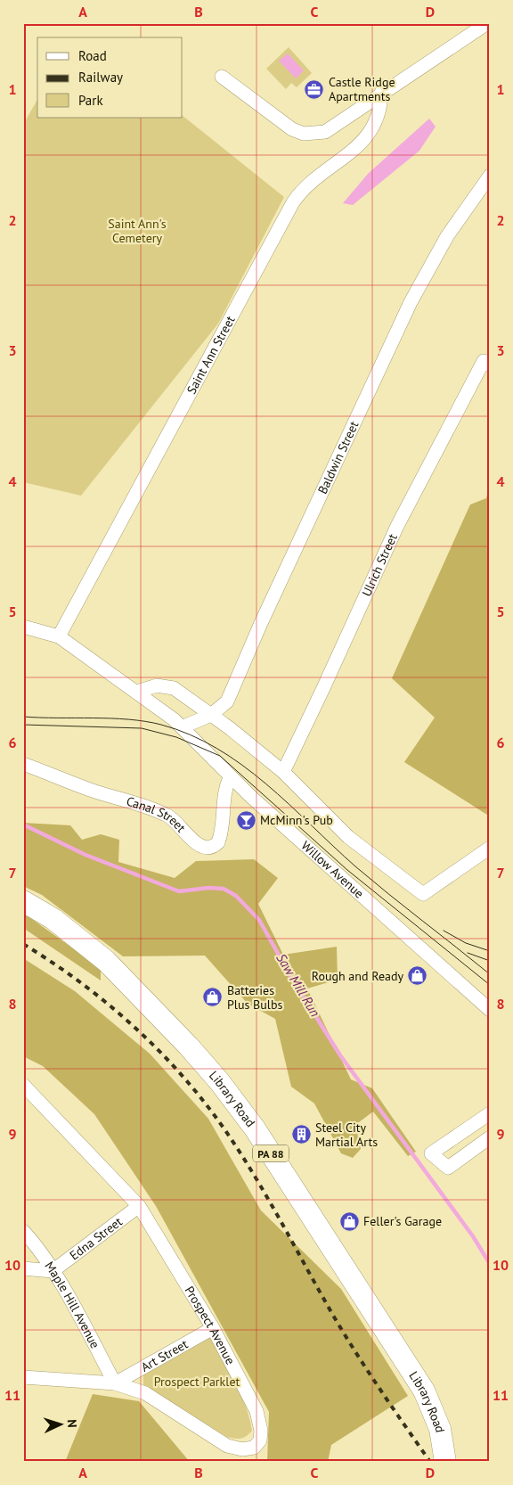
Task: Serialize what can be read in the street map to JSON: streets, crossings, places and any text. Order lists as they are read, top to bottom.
{
  "streets": {
    "main road": ["Library Road", "PA 88"],
    "street": [
      "Saint Ann Street",
      "Baldwin Street",
      "Ulrich Street",
      "Canal Street",
      "Willow Avenue",
      "Edna Street",
      "Maple Hill Avenue",
      "Prospect Avenue",
      "Art Street"
    ]
  },
  "crossings": [
    ["Saint Ann Street", "Willow Avenue"],
    ["Baldwin Street", "Willow Avenue"],
    ["Canal Street", "Willow Avenue"],
    ["Edna Street", "Maple Hill Avenue"],
    ["Edna Street", "Prospect Avenue"],
    ["Maple Hill Avenue", "Prospect Avenue"],
    ["Maple Hill Avenue", "Art Street"],
    ["Prospect Avenue", "Art Street"]
  ],
  "water": ["Saw Mill Run"],
  "parks": ["Saint Ann's Cemetery", "Prospect Parklet"],
  "places": {
    "office": ["Castle Ridge Apartments"],
    "bar": ["McMinn's Pub"],
    "shop": ["Rough and Ready", "Batteries Plus Bulbs", "Feller's Garage"],
    "building": ["Steel City Martial Arts"]
  },
  "legend": ["Road", "Railway", "Park"],
  "north": "right",
  "grid": {
    "columns": [
      "A",
      "B",
      "C",
      "D"
    ],
    "rows": [
      "1",
      "2",
      "3",
      "4",
      "5",
      "6",
      "7",
      "8",
      "9",
      "10",
      "11"
    ]
  }
}
